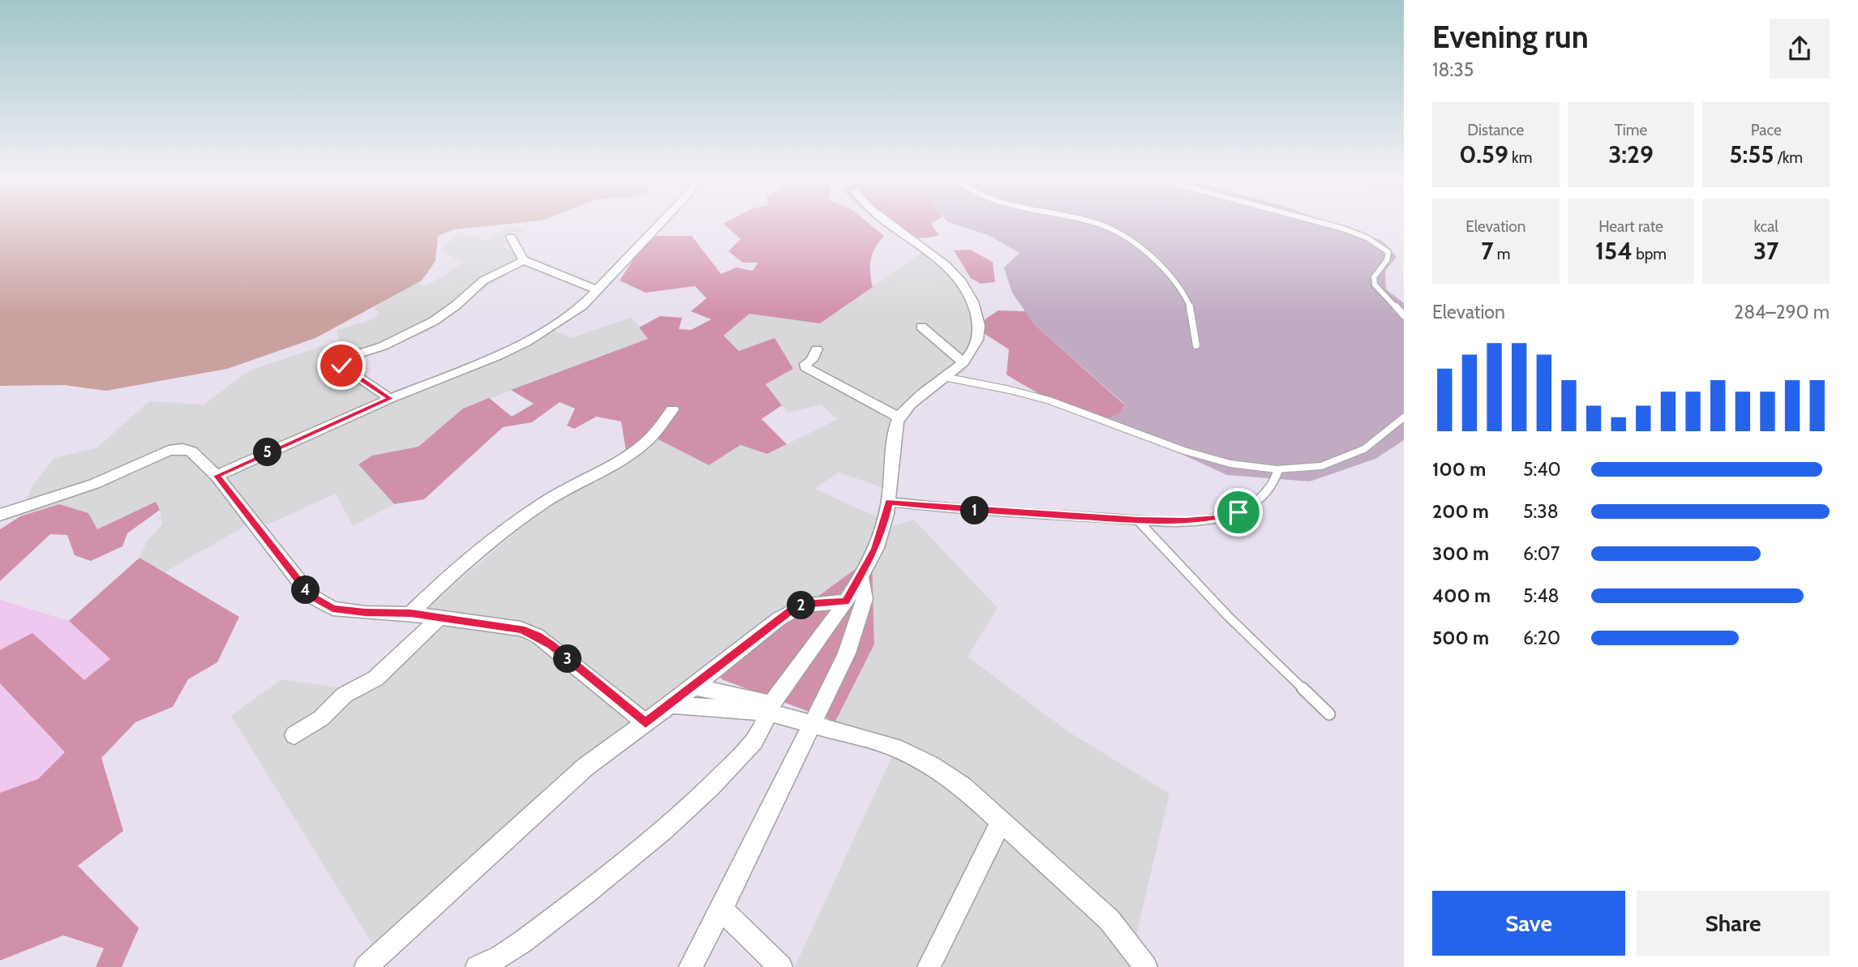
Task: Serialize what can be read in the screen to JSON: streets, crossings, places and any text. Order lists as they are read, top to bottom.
{
  "page": {
    "heading": ["Evening run", "18:35"],
    "stats": [
      ["Distance", "0.59 km"],
      ["Time", "3:29"],
      ["Pace", "5:55 /km"],
      ["Elevation", "7 m"],
      ["Heart rate", "154 bpm"],
      ["kcal", "37"]
    ],
    "chart": ["Elevation", "284–290 m"],
    "pins": [
      "5",
      "1",
      "4",
      "2",
      "3"
    ],
    "list": [
      {
        "name": "100 m",
        "note": "5:40"
      },
      {
        "name": "200 m",
        "note": "5:38"
      },
      {
        "name": "300 m",
        "note": "6:07"
      },
      {
        "name": "400 m",
        "note": "5:48"
      },
      {
        "name": "500 m",
        "note": "6:20"
      }
    ],
    "buttons": ["Save", "Share"]
  }
}
